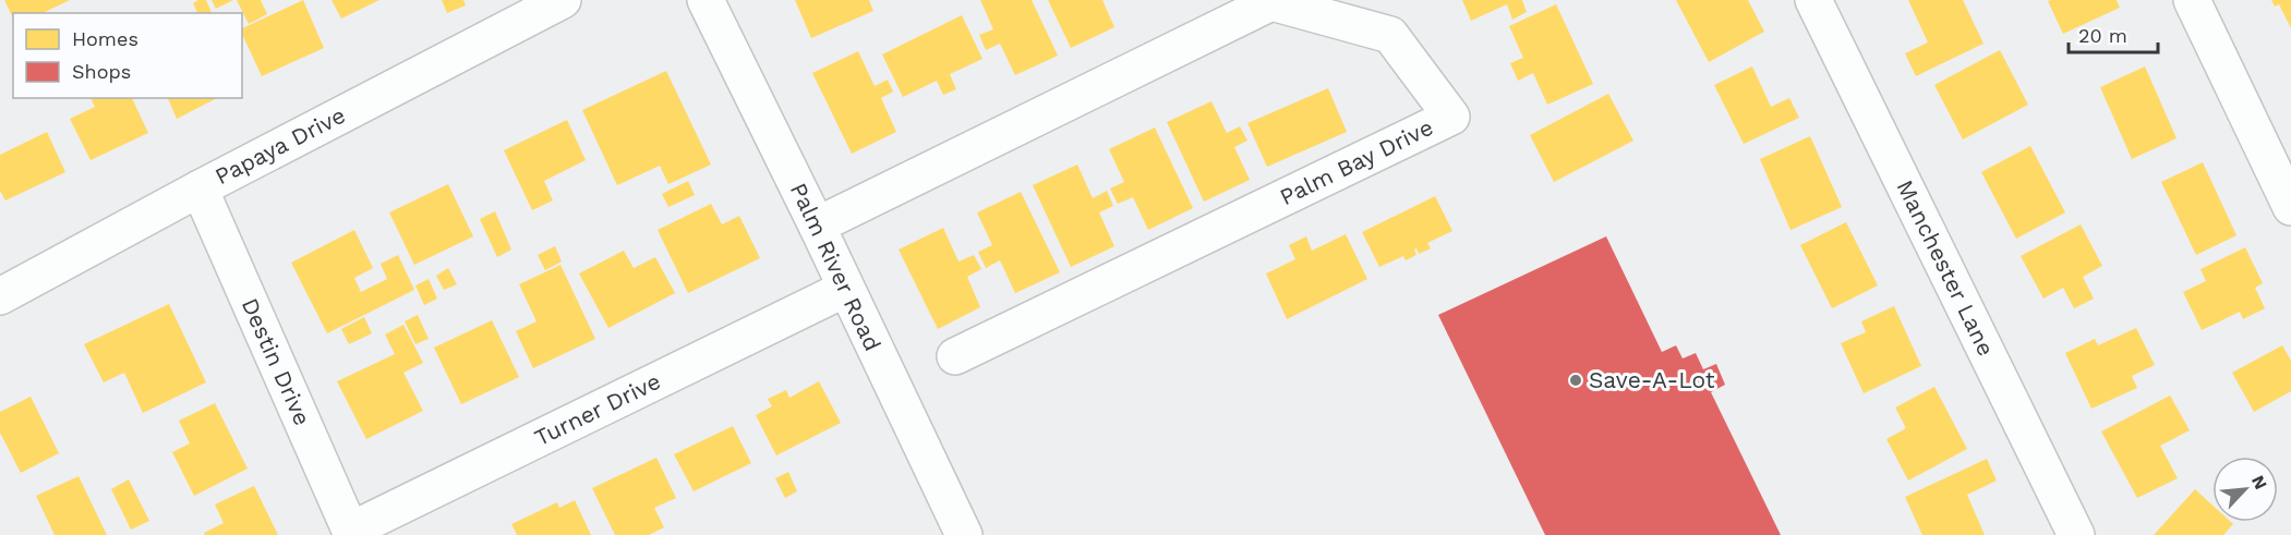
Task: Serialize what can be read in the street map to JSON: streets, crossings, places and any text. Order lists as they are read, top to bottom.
{
  "streets": {
    "street": [
      "Papaya Drive",
      "Palm Bay Drive",
      "Palm River Road",
      "Manchester Lane",
      "Destin Drive",
      "Turner Drive"
    ]
  },
  "crossings": [
    ["Papaya Drive", "Destin Drive"],
    ["Palm Bay Drive", "Palm River Road"],
    ["Palm River Road", "Turner Drive"],
    ["Destin Drive", "Turner Drive"]
  ],
  "places": ["Save-A-Lot"],
  "legend": ["Homes", "Shops"],
  "scale_bar": "20 m",
  "north": "top right"
}
